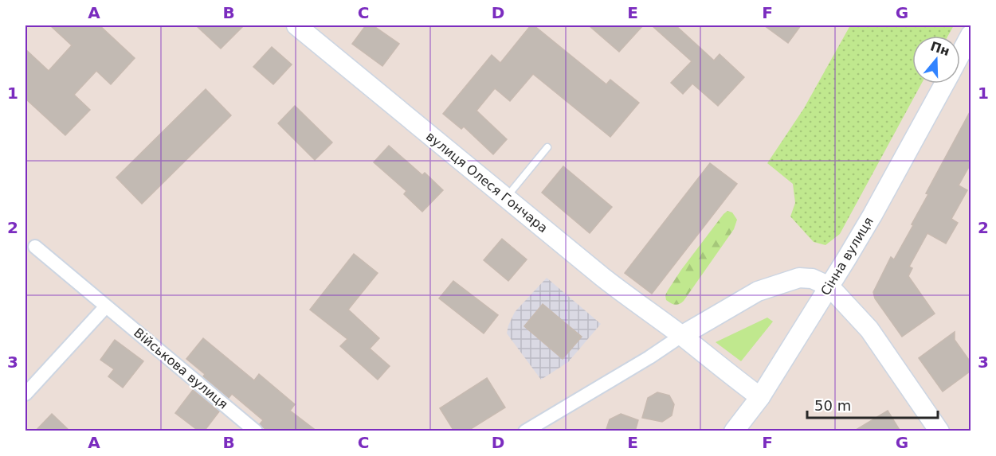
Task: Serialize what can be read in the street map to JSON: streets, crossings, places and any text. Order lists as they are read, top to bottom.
{
  "streets": {
    "main road": ["вулиця Олеся Гончара", "Сінна вулиця"],
    "street": ["Військова вулиця"]
  },
  "crossings": [
    ["вулиця Олеся Гончара", "Сінна вулиця"]
  ],
  "scale_bar": "50 m",
  "north": "top",
  "grid": {
    "columns": [
      "A",
      "B",
      "C",
      "D",
      "E",
      "F",
      "G"
    ],
    "rows": ["1", "2", "3"]
  }
}
